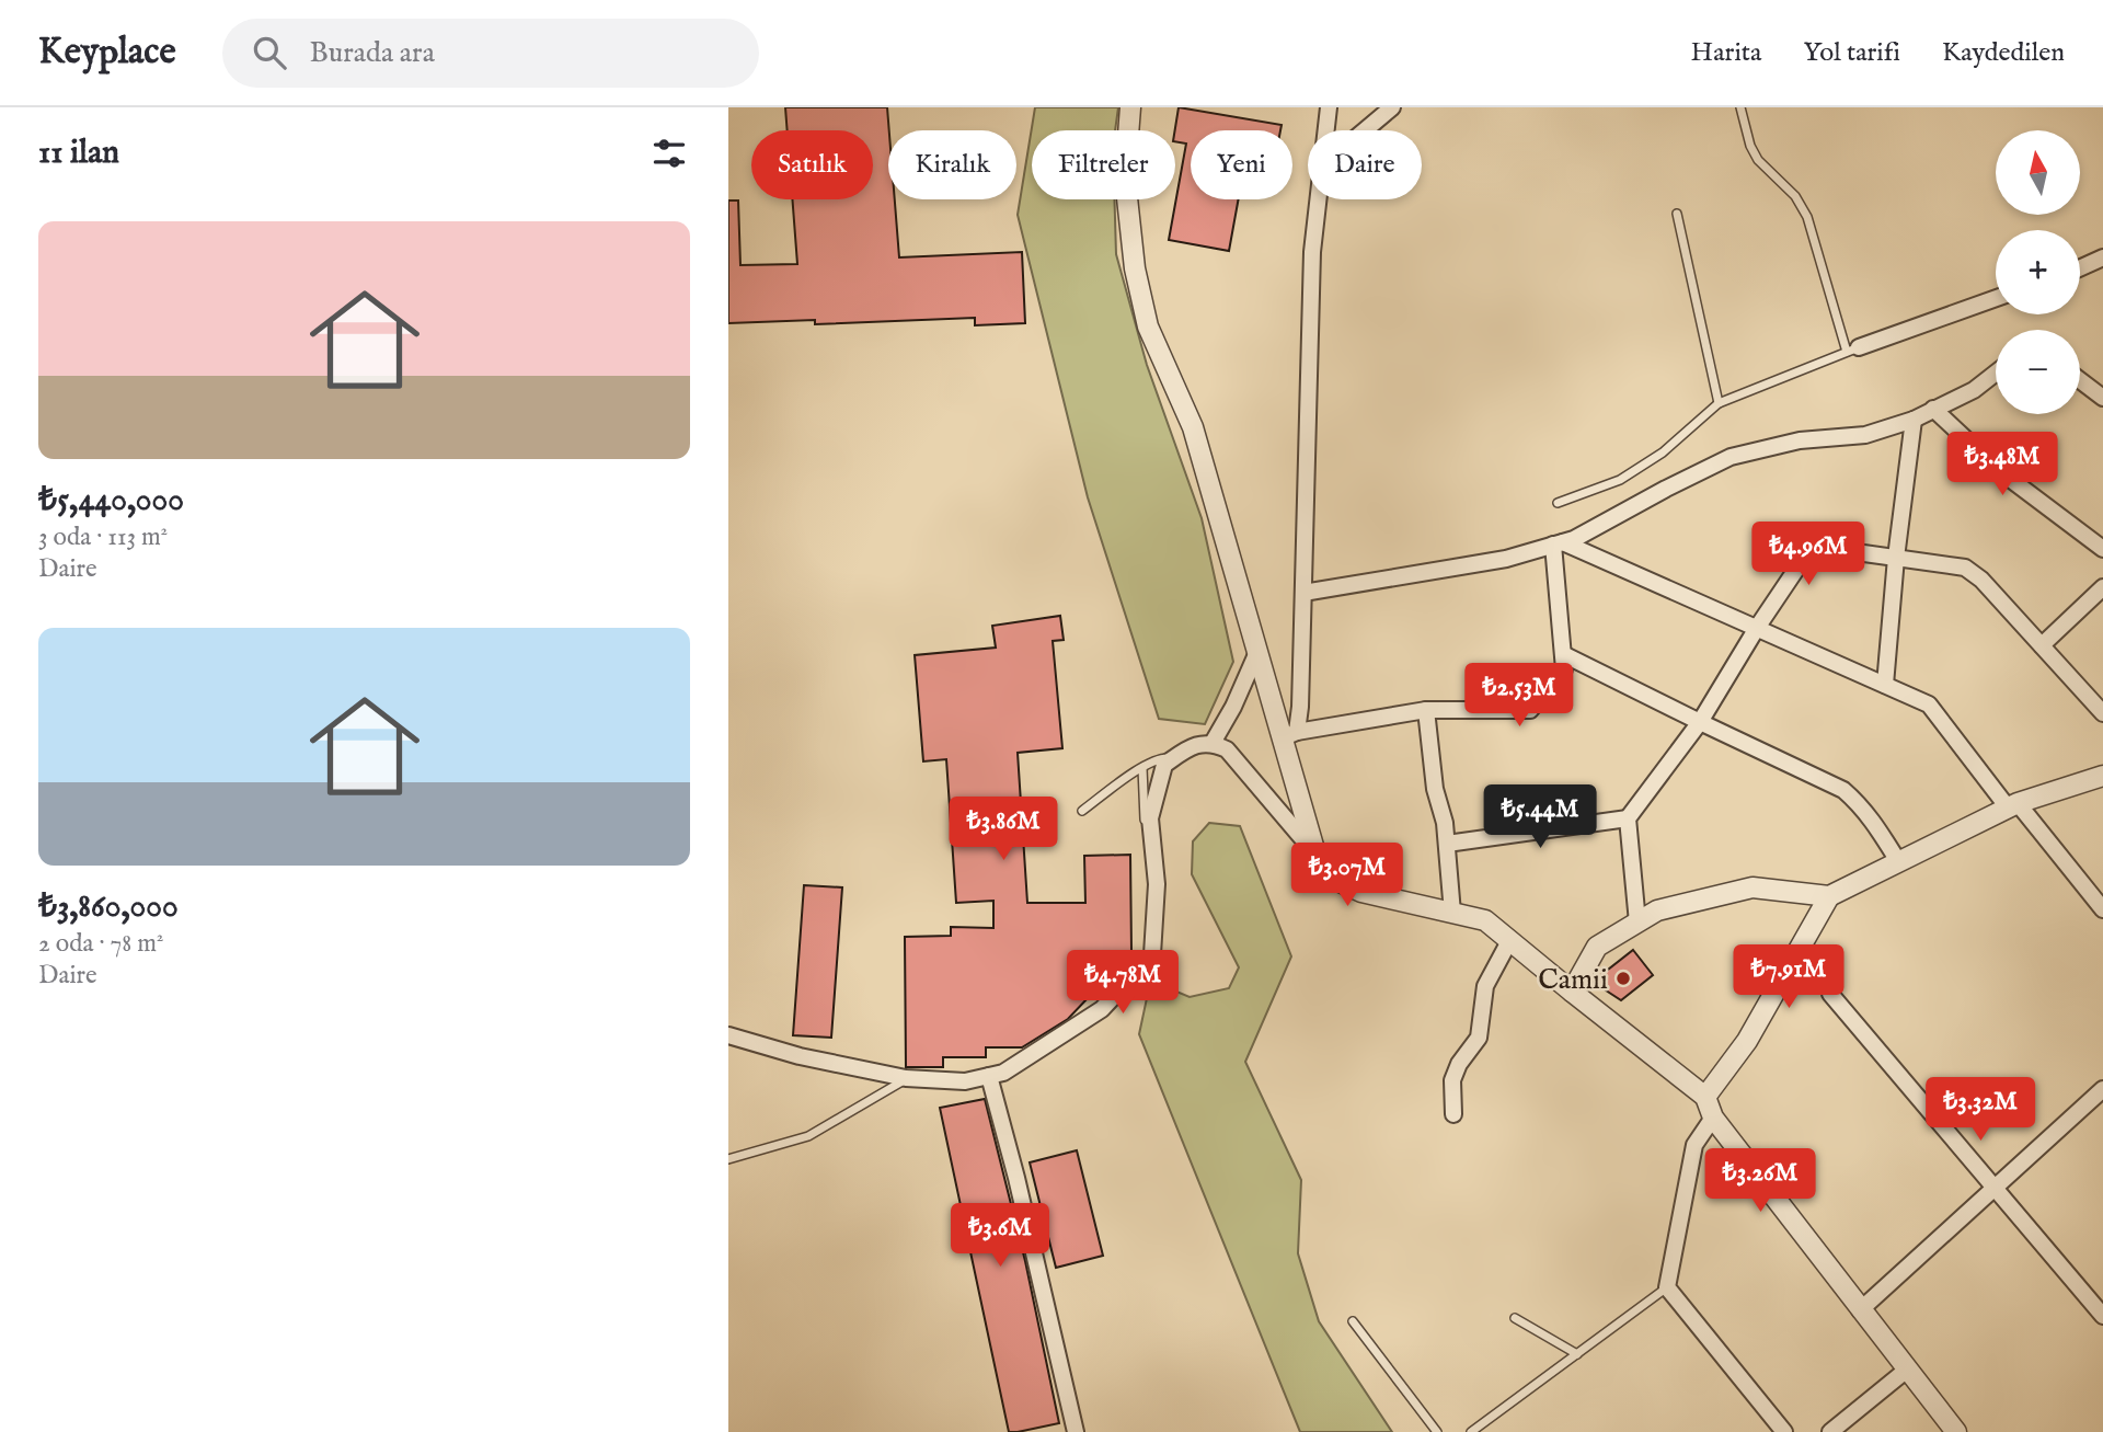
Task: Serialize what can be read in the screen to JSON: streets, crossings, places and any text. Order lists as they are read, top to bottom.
{
  "places": ["Camii"],
  "north": "top",
  "page": {
    "header": "Keyplace",
    "search": "Burada ara",
    "nav": ["Harita", "Yol tarifi", "Kaydedilen"],
    "heading": "11 ilan",
    "map_buttons": ["+", "−"],
    "chip": [
      "Satılık",
      "Kiralık",
      "Filtreler",
      "Yeni",
      "Daire"
    ],
    "list": [
      {
        "name": "₺5,440,000",
        "note": "3 oda · 113 m² · Daire"
      },
      {
        "name": "₺3,860,000",
        "note": "2 oda · 78 m² · Daire"
      }
    ],
    "price": [
      "₺3.48M",
      "₺4.96M",
      "₺2.53M",
      "₺5.44M",
      "₺3.86M",
      "₺3.07M",
      "₺7.91M",
      "₺4.78M",
      "₺3.32M",
      "₺3.26M",
      "₺3.6M"
    ]
  }
}
